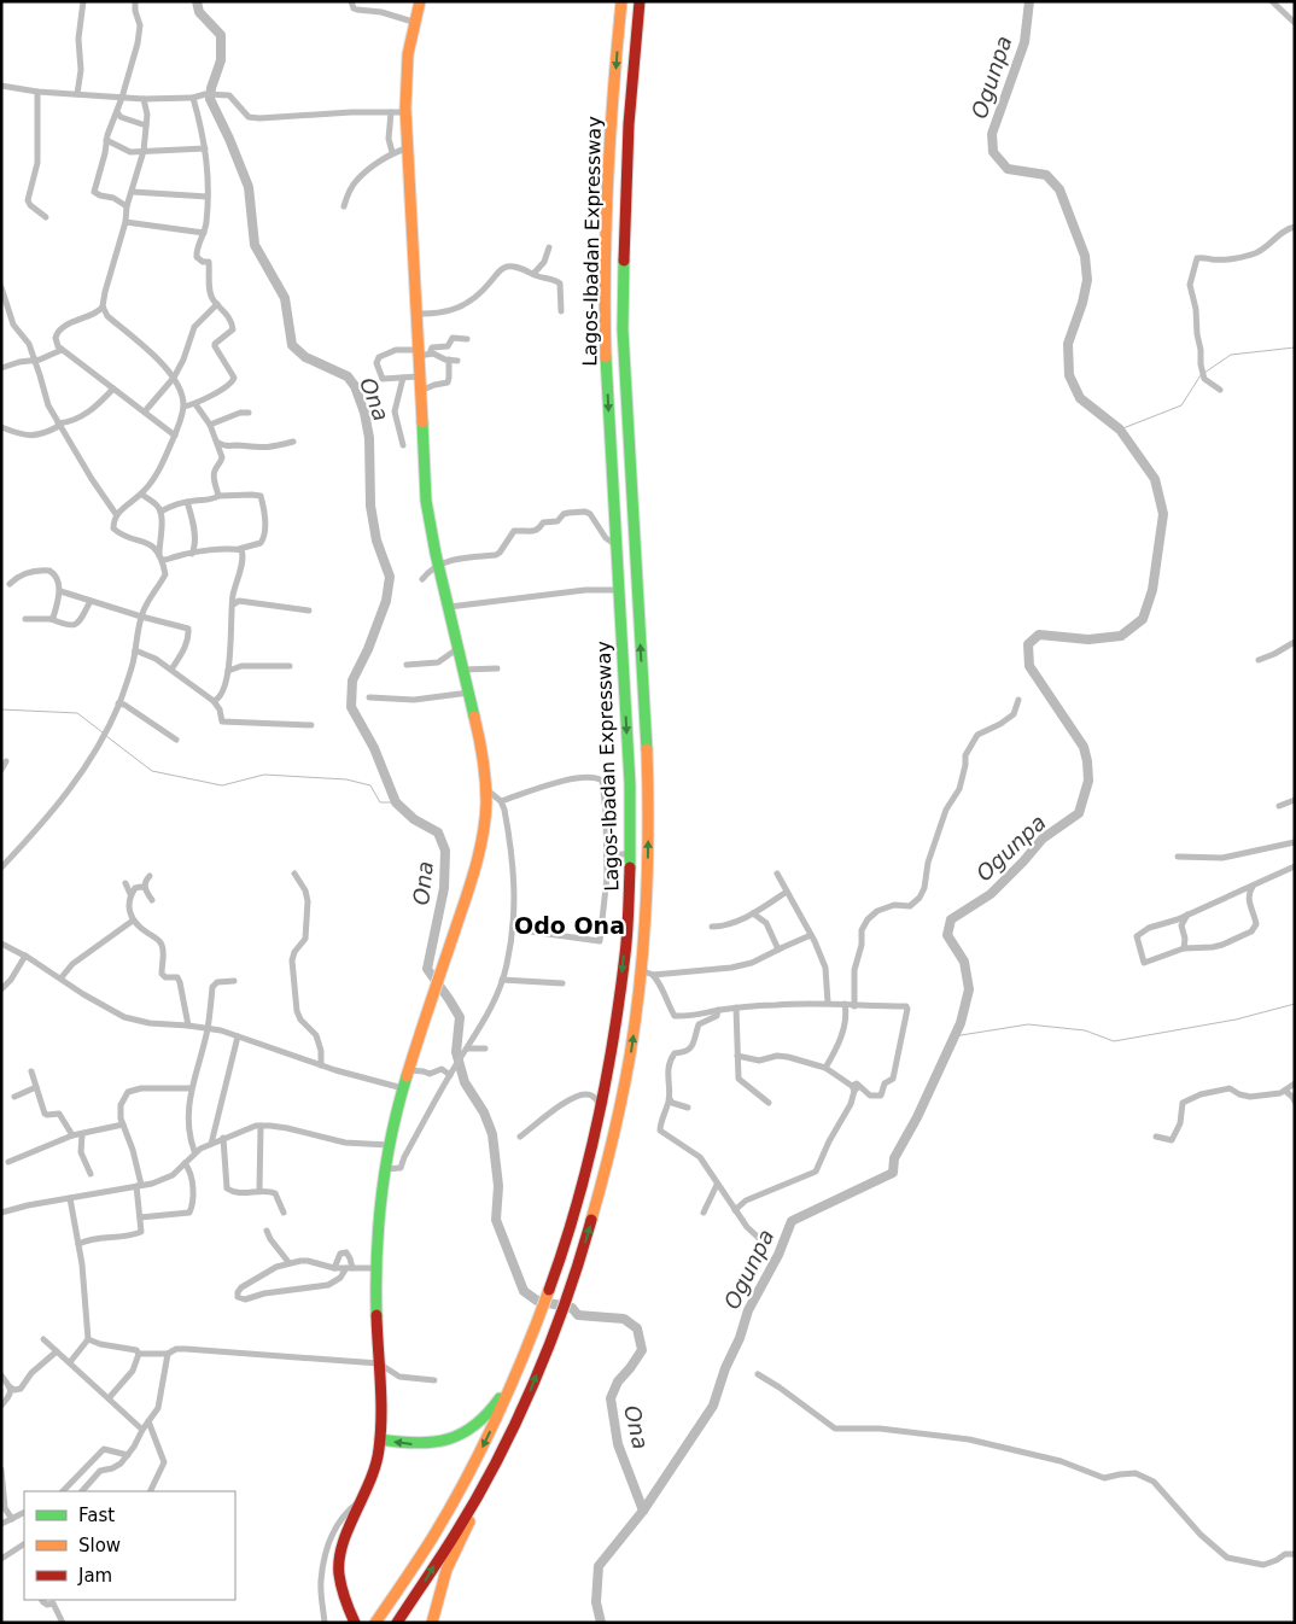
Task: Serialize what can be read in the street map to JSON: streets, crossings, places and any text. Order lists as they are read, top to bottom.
{
  "streets": {
    "highway": ["Lagos-Ibadan Expressway"]
  },
  "districts": ["Odo Ona"],
  "water": ["Ogunpa", "Ona"],
  "legend": ["Fast", "Slow", "Jam"]
}
